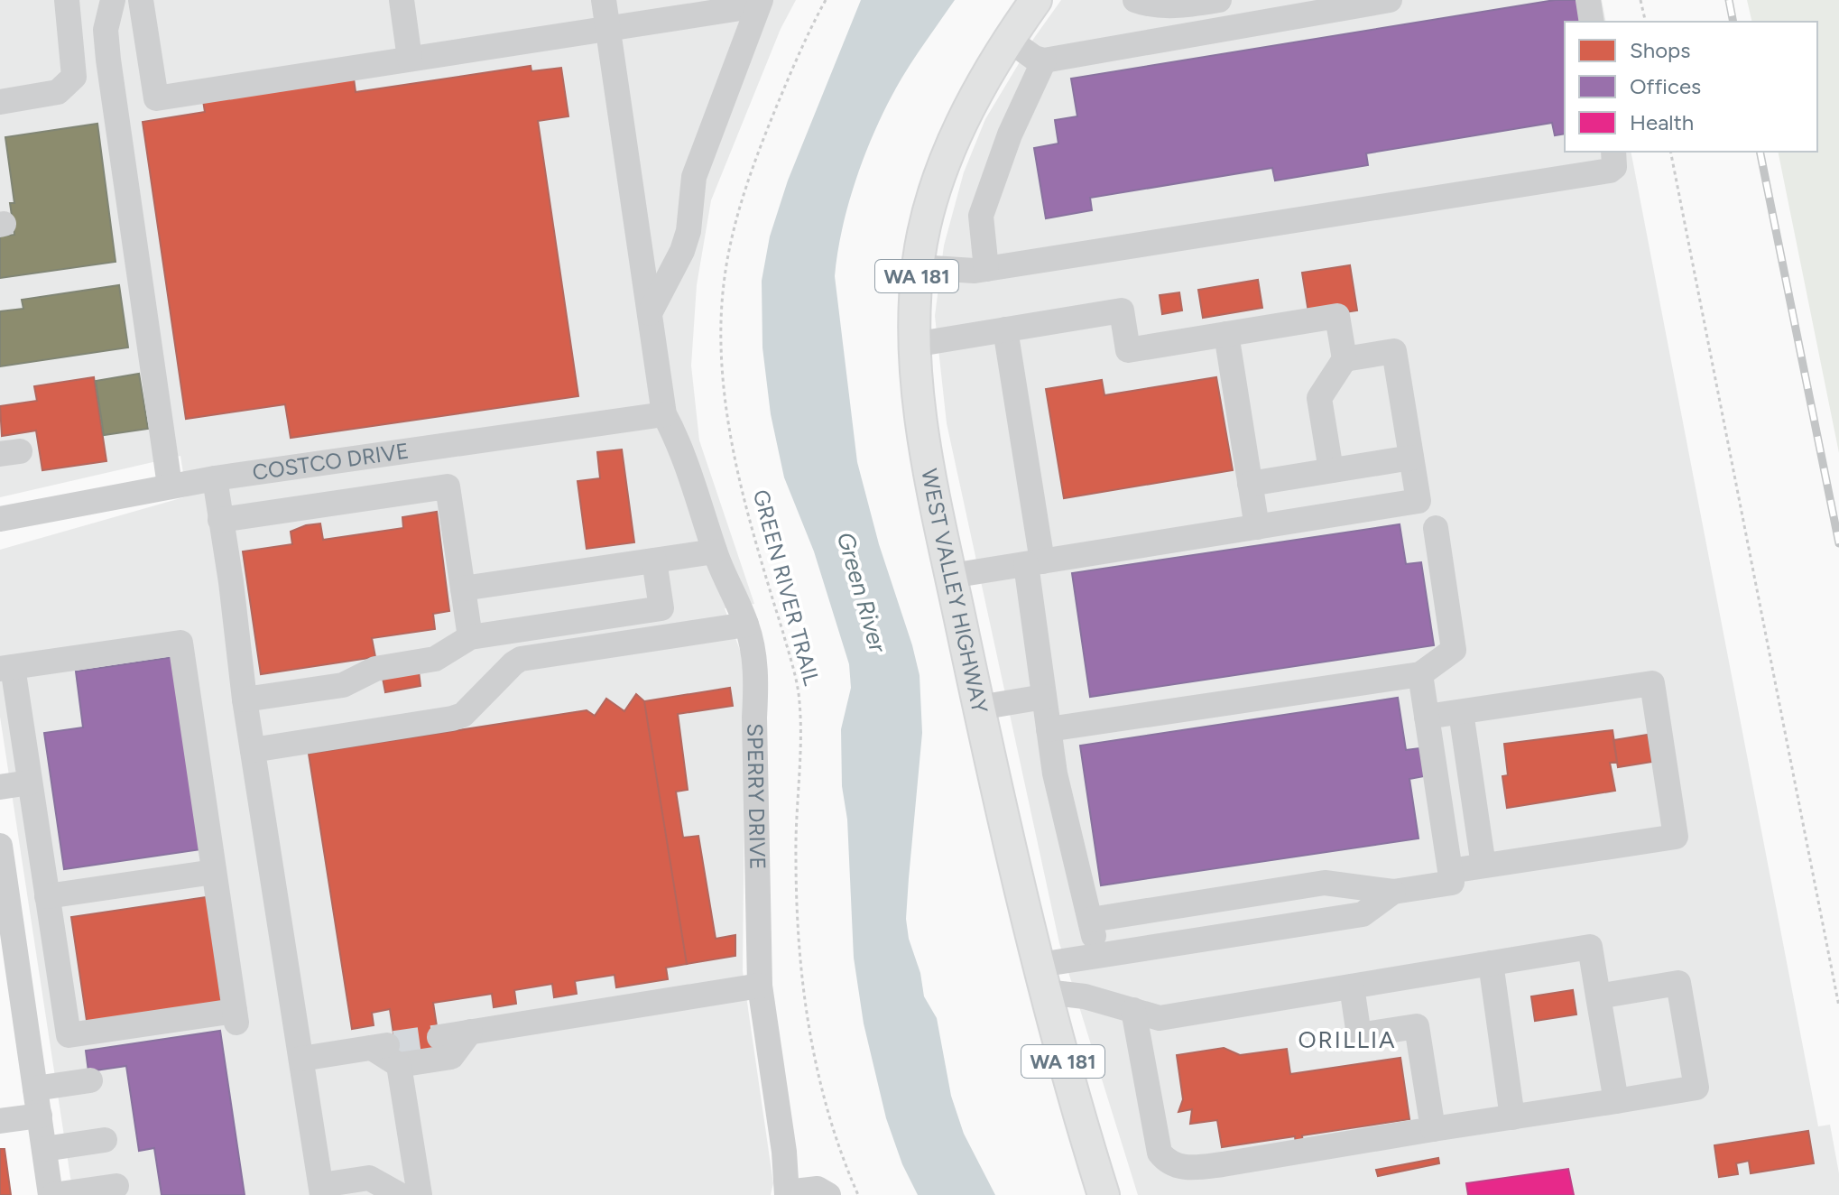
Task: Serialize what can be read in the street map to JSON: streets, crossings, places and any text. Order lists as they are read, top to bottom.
{
  "streets": {
    "main road": ["WA 181", "WEST VALLEY HIGHWAY"],
    "street": ["COSTCO DRIVE", "SPERRY DRIVE"],
    "path": ["GREEN RIVER TRAIL"]
  },
  "crossings": [
    ["COSTCO DRIVE", "SPERRY DRIVE"]
  ],
  "districts": ["ORILLIA"],
  "water": ["Green River"],
  "legend": ["Shops", "Offices", "Health"]
}
